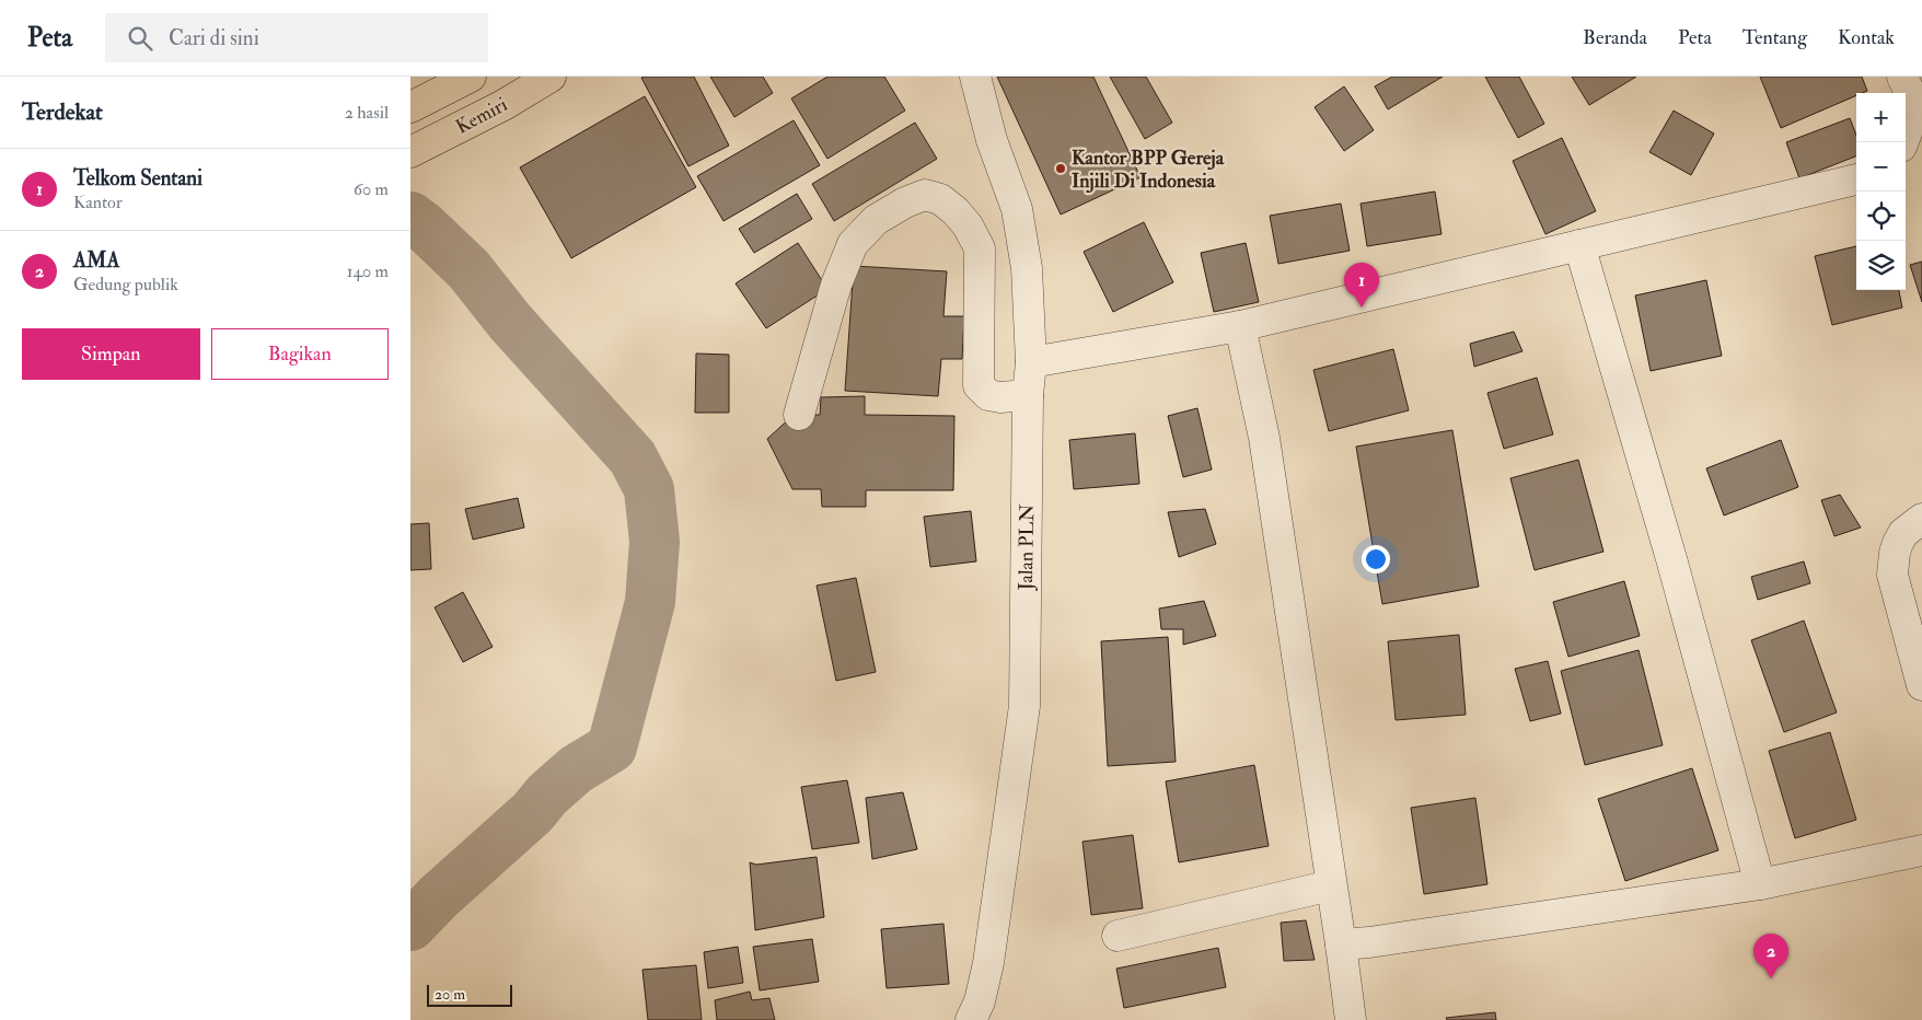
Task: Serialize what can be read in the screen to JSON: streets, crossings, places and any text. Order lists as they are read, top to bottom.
{
  "streets": {
    "highway": ["Kemiri"],
    "street": ["Jalan PLN"]
  },
  "places": ["Kantor BPP Gereja Injili Di Indonesia"],
  "scale_bar": "20 m",
  "page": {
    "header": "Peta",
    "search": "Cari di sini",
    "nav": [
      "Beranda",
      "Peta",
      "Tentang",
      "Kontak"
    ],
    "heading": ["Terdekat", "2 hasil"],
    "map_buttons": ["+", "−"],
    "list": [
      {
        "mark": "1",
        "name": "Telkom Sentani",
        "note": "Kantor",
        "value": "60 m"
      },
      {
        "mark": "2",
        "name": "AMA",
        "note": "Gedung publik",
        "value": "140 m"
      }
    ],
    "pins": ["1", "2"],
    "buttons": ["Simpan", "Bagikan"],
    "scale": "20 m"
  }
}
